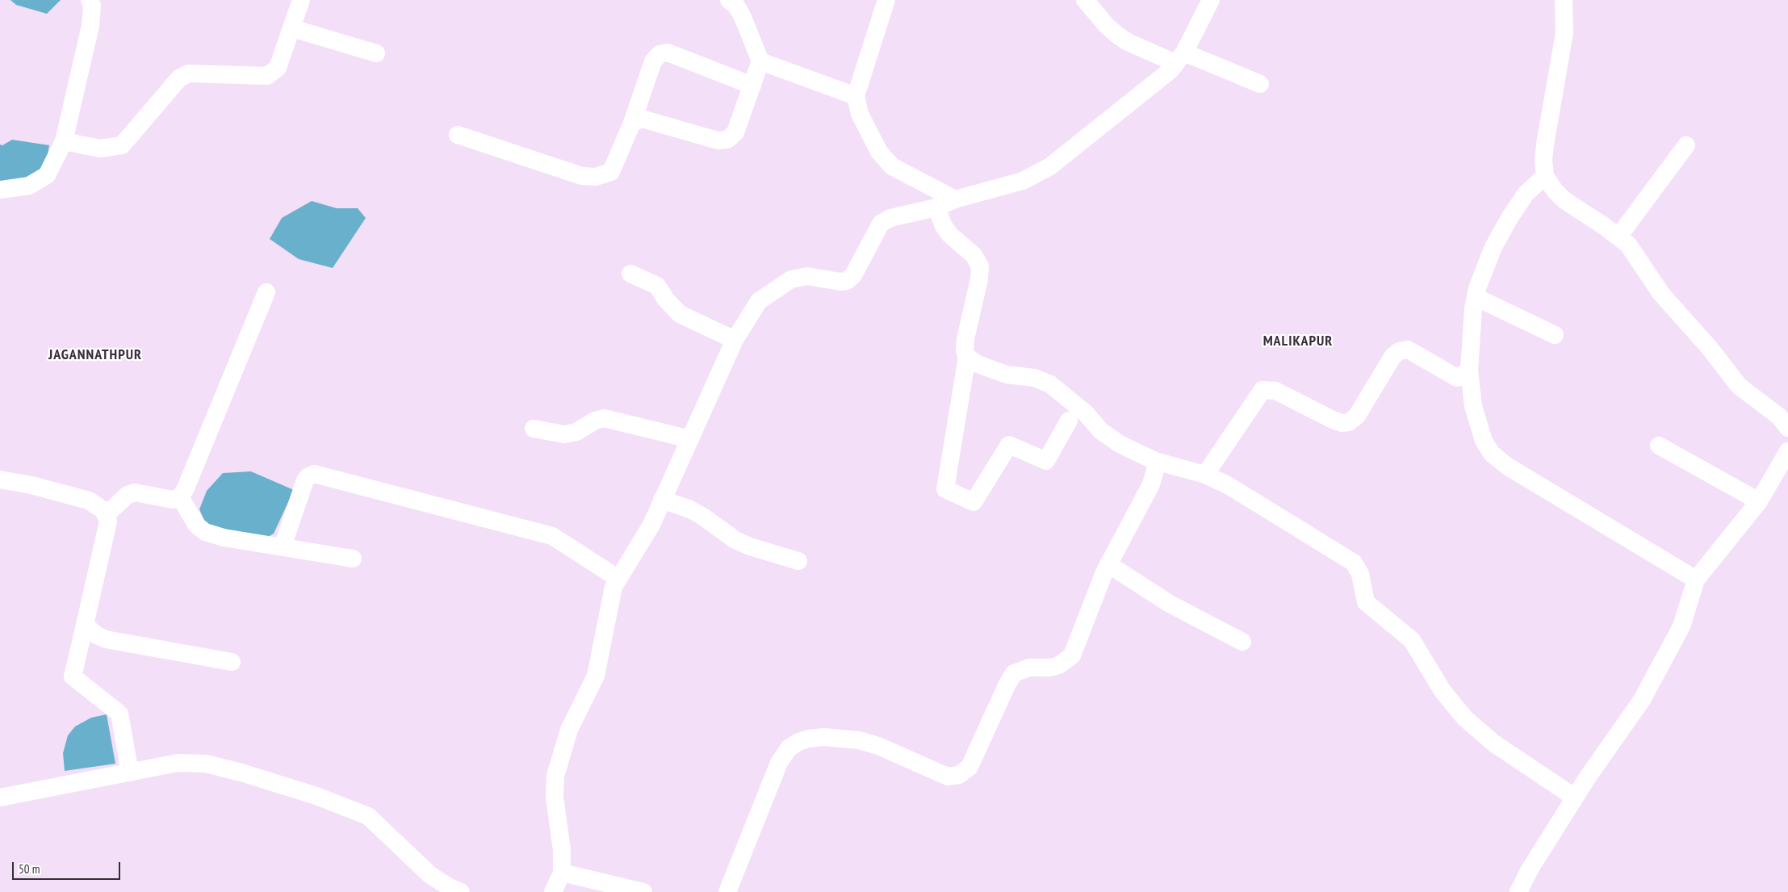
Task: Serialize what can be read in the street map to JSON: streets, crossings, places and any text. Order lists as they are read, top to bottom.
{
  "districts": ["MALIKAPUR", "JAGANNATHPUR"],
  "scale_bar": "50 m"
}
